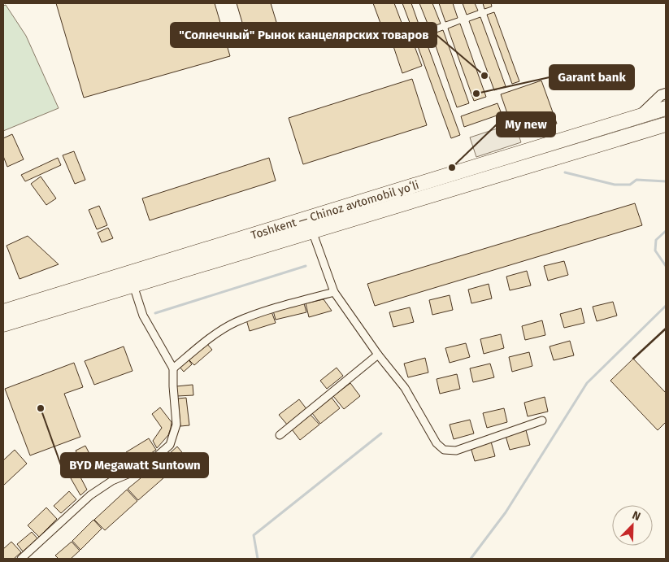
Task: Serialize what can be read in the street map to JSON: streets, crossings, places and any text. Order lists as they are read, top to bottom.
{
  "streets": {
    "highway": ["Toshkent — Chinoz avtomobil yoʻli"]
  },
  "places": [
    "\"Солнечный\" Рынок канцелярских товаров",
    "Garant bank",
    "My new",
    "BYD Megawatt Suntown"
  ],
  "north": "top right"
}
